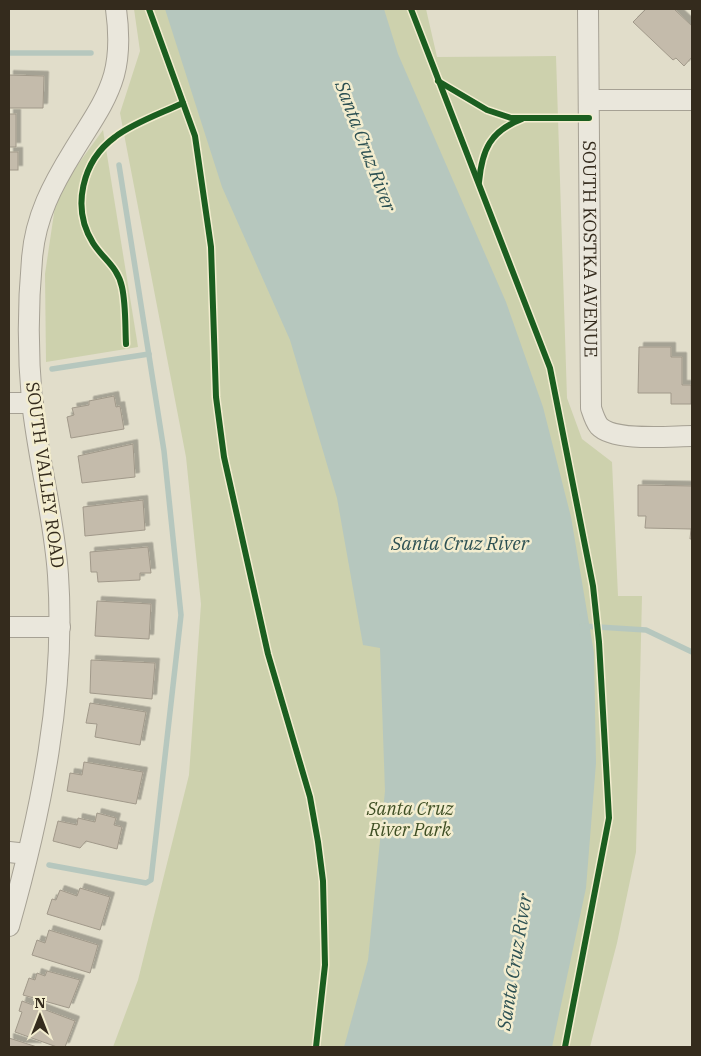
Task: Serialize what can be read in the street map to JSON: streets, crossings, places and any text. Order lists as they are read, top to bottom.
{
  "streets": {
    "street": ["SOUTH KOSTKA AVENUE", "SOUTH VALLEY ROAD"]
  },
  "water": ["Santa Cruz River"],
  "parks": ["Santa Cruz River Park"],
  "north": "top"
}
